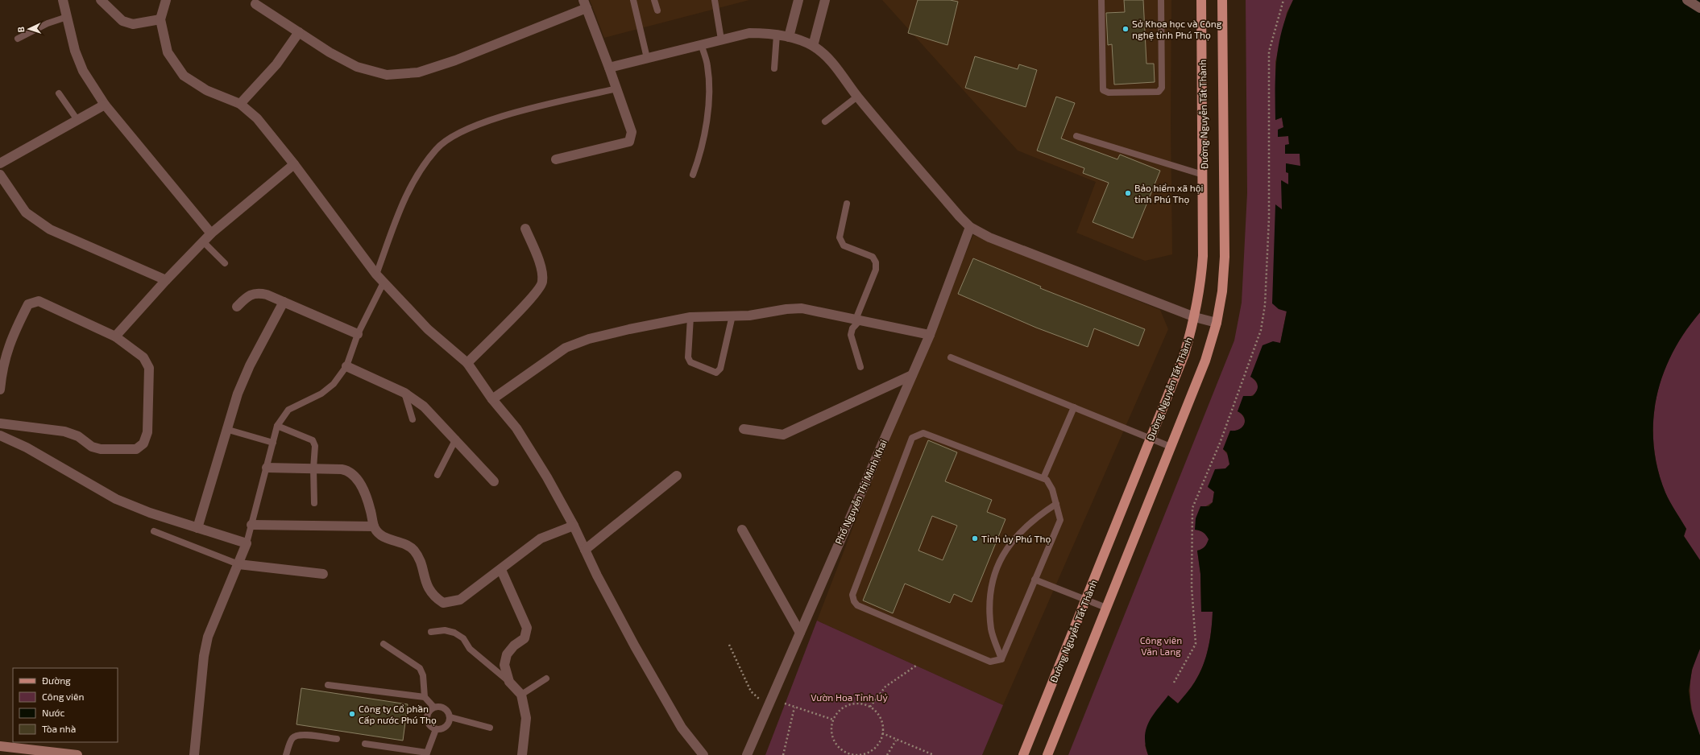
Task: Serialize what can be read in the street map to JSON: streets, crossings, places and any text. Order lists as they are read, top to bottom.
{
  "streets": {
    "main road": ["Đường Nguyễn Tất Thành"],
    "street": ["Phố Nguyễn Thị Minh Khai"]
  },
  "parks": ["Công viên Văn Lang", "Vườn Hoa Tỉnh Uỷ"],
  "places": [
    "Sở Khoa học và Công nghệ tỉnh Phú Thọ",
    "Bảo hiểm xã hội tỉnh Phú Thọ",
    "Tỉnh ủy Phú Thọ",
    "Công ty Cổ phần Cấp nước Phú Thọ"
  ],
  "legend": [
    "Đường",
    "Công viên",
    "Nước",
    "Tòa nhà"
  ],
  "north": "left"
}
